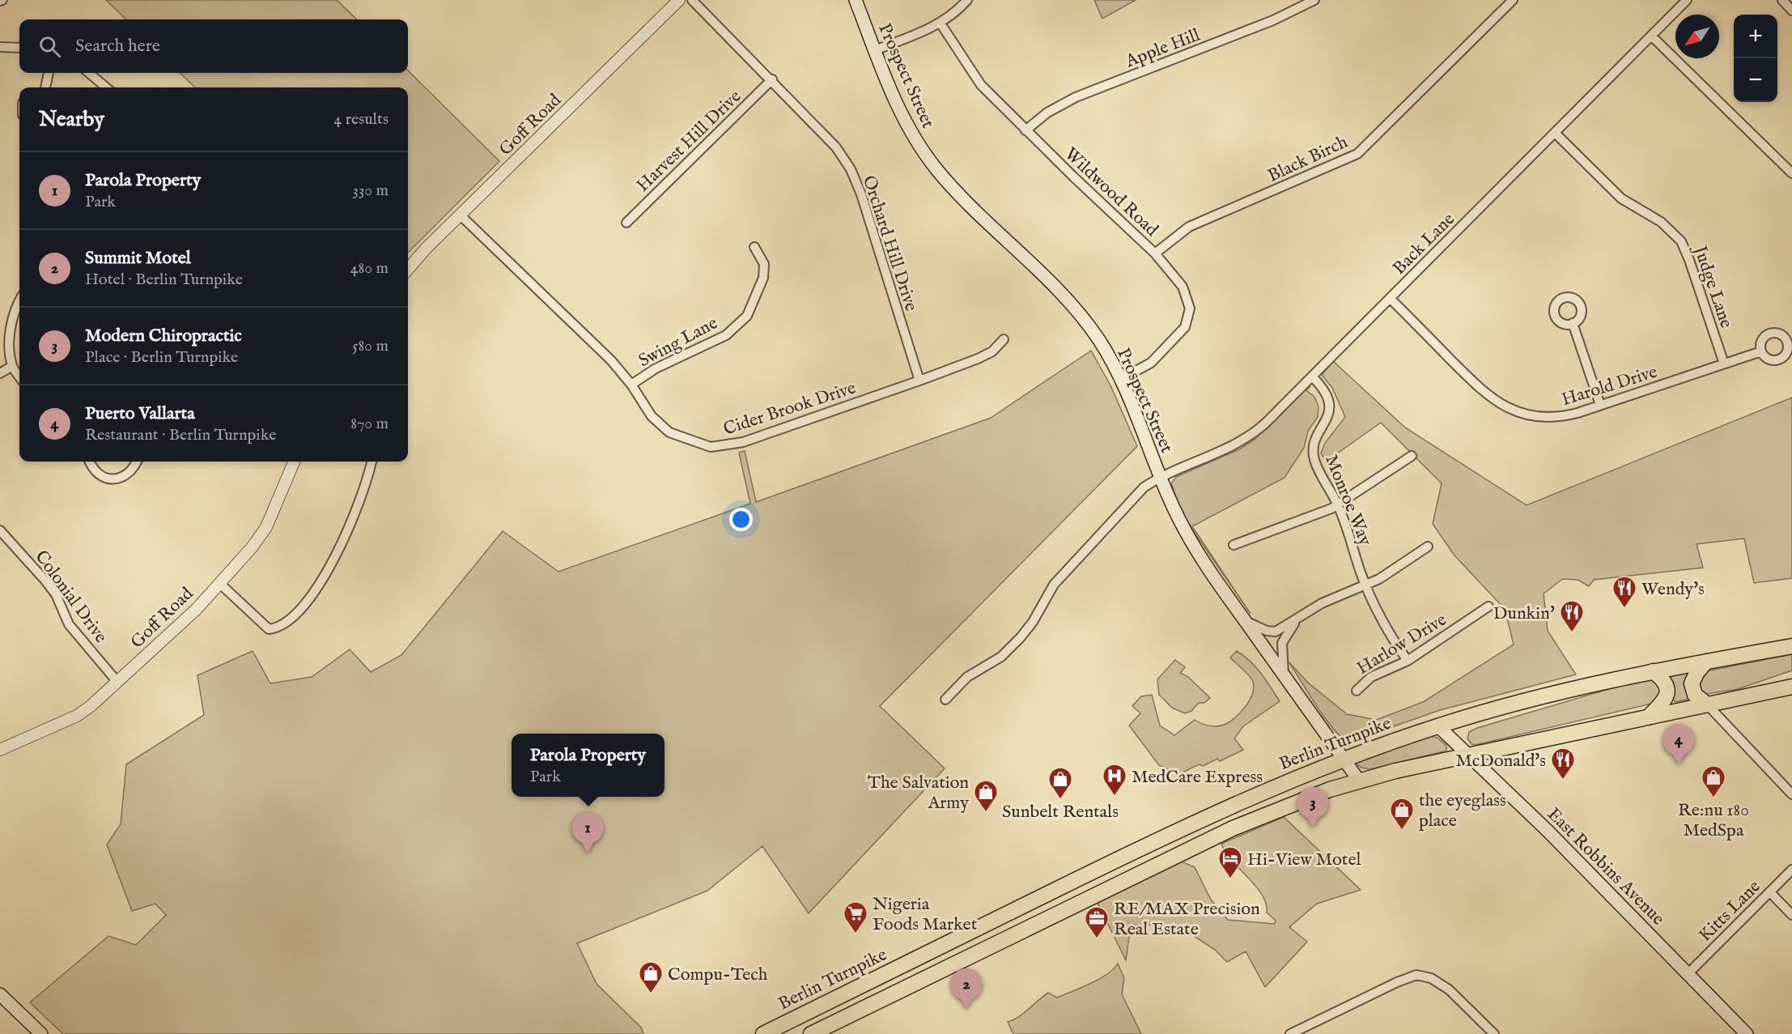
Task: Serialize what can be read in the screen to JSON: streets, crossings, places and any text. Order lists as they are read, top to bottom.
{
  "streets": {
    "highway": ["Berlin Turnpike"],
    "main road": ["Prospect Street", "East Robbins Avenue"],
    "street": [
      "Apple Hill",
      "Goff Road",
      "Harvest Hill Drive",
      "Black Birch",
      "Wildwood Road",
      "Orchard Hill Drive",
      "Back Lane",
      "Judge Lane",
      "Swing Lane",
      "Harold Drive",
      "Cider Brook Drive",
      "Monroe Way",
      "Colonial Drive",
      "Harlow Drive",
      "Kitts Lane"
    ]
  },
  "crossings": [
    ["Apple Hill", "Wildwood Road"],
    ["Prospect Street", "Wildwood Road"],
    ["Prospect Street", "Back Lane"],
    ["Prospect Street", "Berlin Turnpike"],
    ["Goff Road", "Cider Brook Drive"],
    ["Goff Road", "Colonial Drive"],
    ["Harvest Hill Drive", "Orchard Hill Drive"],
    ["Black Birch", "Wildwood Road"],
    ["Orchard Hill Drive", "Cider Brook Drive"],
    ["Back Lane", "Judge Lane"],
    ["Back Lane", "Harold Drive"],
    ["Back Lane", "Monroe Way"],
    ["Judge Lane", "Harold Drive"],
    ["Swing Lane", "Cider Brook Drive"],
    ["Monroe Way", "Harlow Drive"],
    ["Berlin Turnpike", "East Robbins Avenue"],
    ["East Robbins Avenue", "Kitts Lane"]
  ],
  "places": {
    "restaurant": ["Wendy's", "Dunkin'", "McDonald's"],
    "hospital": ["MedCare Express"],
    "shop": [
      "Re:nu 180 MedSpa",
      "Sunbelt Rentals",
      "The Salvation Army",
      "the eyeglass place",
      "Compu-Tech"
    ],
    "hotel": ["Hi-View Motel"],
    "supermarket": ["Nigeria Foods Market"],
    "office": ["RE/MAX Precision Real Estate"]
  },
  "north": "bottom left",
  "page": {
    "map_buttons": ["+", "−"],
    "search": "Search here",
    "heading": ["Nearby", "4 results"],
    "list": [
      {
        "mark": "1",
        "name": "Parola Property",
        "note": "Park",
        "value": "330 m"
      },
      {
        "mark": "2",
        "name": "Summit Motel",
        "note": "Hotel · Berlin Turnpike",
        "value": "480 m"
      },
      {
        "mark": "3",
        "name": "Modern Chiropractic",
        "note": "Place · Berlin Turnpike",
        "value": "580 m"
      },
      {
        "mark": "4",
        "name": "Puerto Vallarta",
        "note": "Restaurant · Berlin Turnpike",
        "value": "870 m"
      }
    ],
    "pins": [
      "4",
      "3",
      "1",
      "2"
    ],
    "popup": ["Parola Property", "Park"]
  }
}
